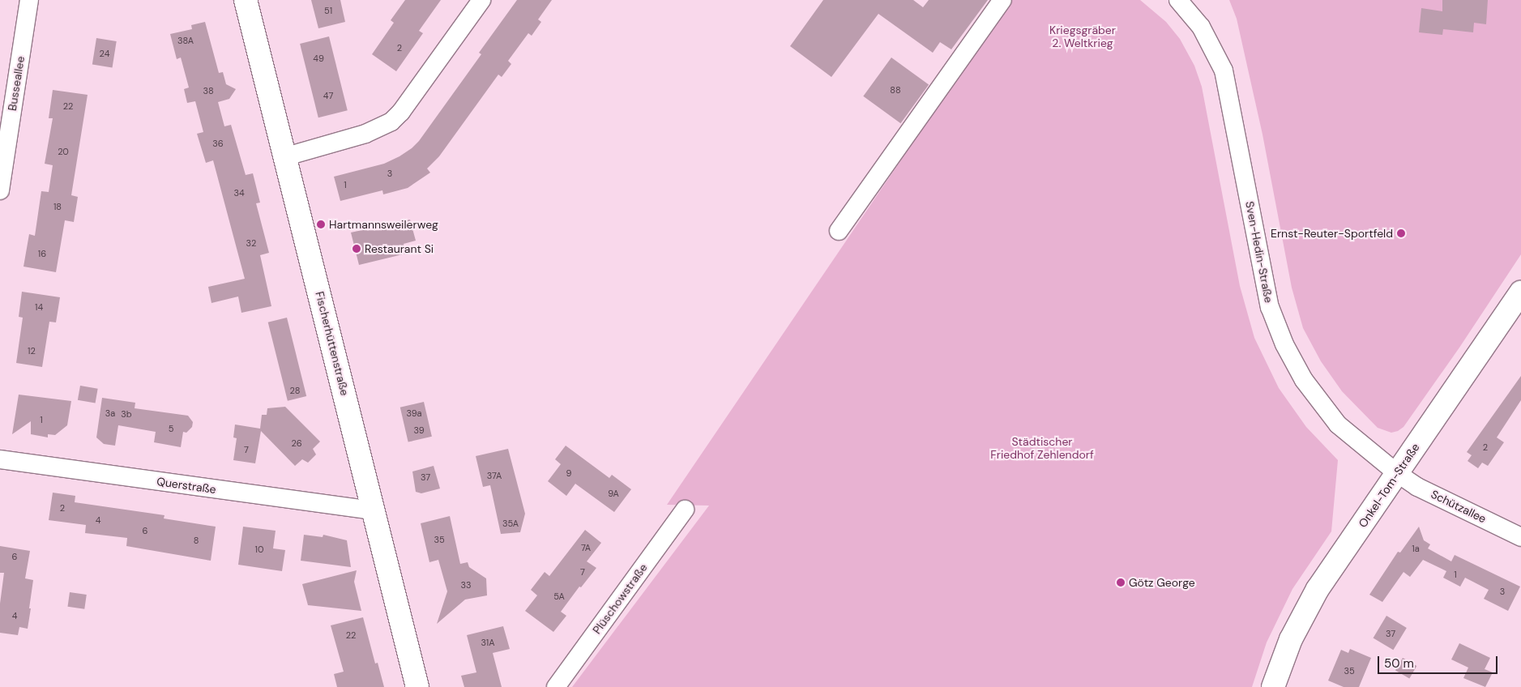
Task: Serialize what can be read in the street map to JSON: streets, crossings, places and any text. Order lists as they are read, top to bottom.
{
  "streets": {
    "street": [
      "Busseallee",
      "Sven-Hedin-Straße",
      "Fischerhüttenstraße",
      "Querstraße",
      "Onkel-Tom-Straße",
      "Schützallee",
      "Plüschowstraße"
    ]
  },
  "crossings": [
    ["Sven-Hedin-Straße", "Onkel-Tom-Straße"],
    ["Sven-Hedin-Straße", "Schützallee"],
    ["Fischerhüttenstraße", "Querstraße"],
    ["Onkel-Tom-Straße", "Schützallee"]
  ],
  "parks": ["Kriegsgräber 2. Weltkrieg", "Städtischer Friedhof Zehlendorf"],
  "places": [
    "Hartmannsweilerweg",
    "Ernst-Reuter-Sportfeld",
    "Restaurant Si",
    "Götz George"
  ],
  "house_numbers": [
    "51",
    "38A",
    "2",
    "24",
    "49",
    "88",
    "38",
    "47",
    "22",
    "36",
    "20",
    "3",
    "1",
    "34",
    "18",
    "32",
    "16",
    "14",
    "12",
    "28",
    "3a",
    "39a",
    "3b",
    "1",
    "5",
    "39",
    "26",
    "2",
    "7",
    "9",
    "37A",
    "37",
    "9A",
    "2",
    "4",
    "35A",
    "6",
    "35",
    "8",
    "7A",
    "1a",
    "10",
    "6",
    "7",
    "1",
    "33",
    "3",
    "5A",
    "4",
    "37",
    "22",
    "31A",
    "35"
  ],
  "scale_bar": "50 m"
}
